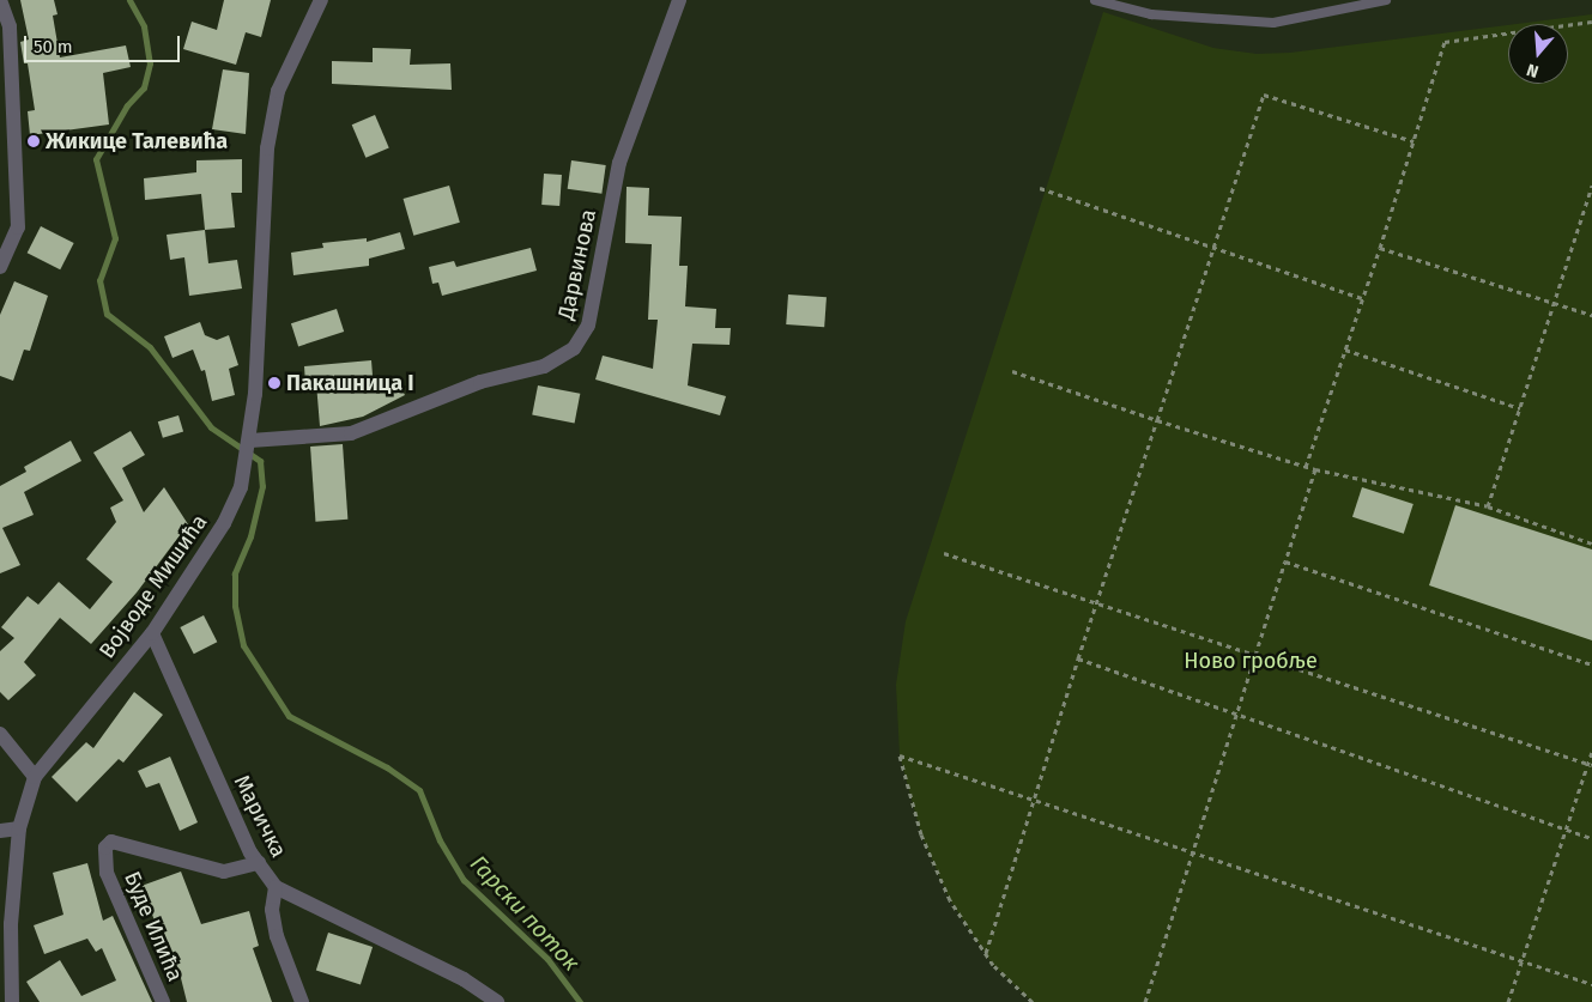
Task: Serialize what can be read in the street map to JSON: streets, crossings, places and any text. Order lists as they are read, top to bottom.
{
  "streets": {
    "street": [
      "Дарвинова",
      "Војводе Мишића",
      "Маричка",
      "Буде Илића"
    ]
  },
  "crossings": [
    ["Дарвинова", "Војводе Мишића"],
    ["Војводе Мишића", "Маричка"],
    ["Маричка", "Буде Илића"]
  ],
  "water": ["Гарски поток"],
  "parks": ["Ново гробље"],
  "places": ["Жикице Талевића", "Пакашница I"],
  "scale_bar": "50 m",
  "north": "bottom"
}
